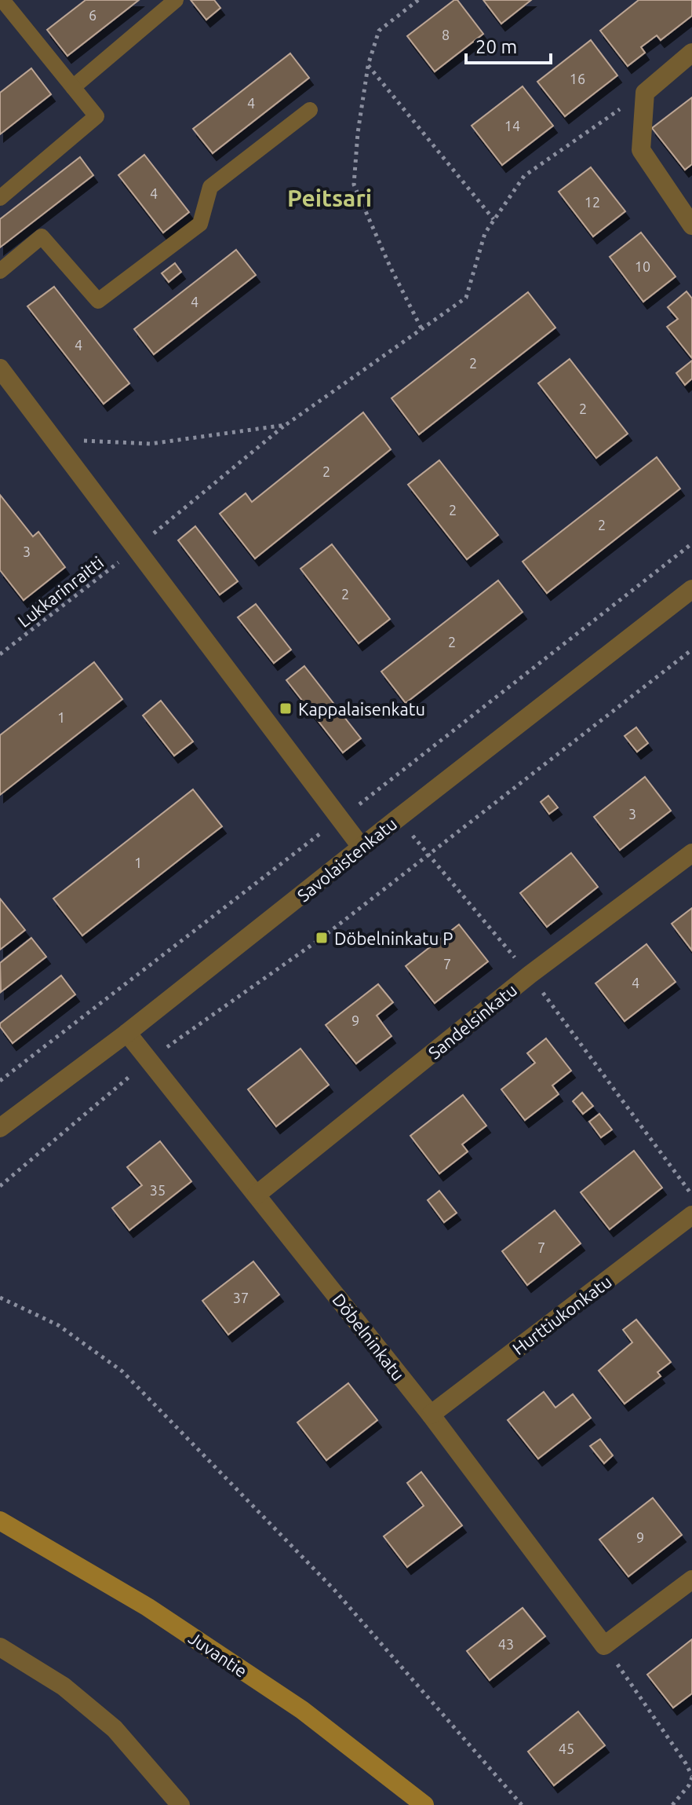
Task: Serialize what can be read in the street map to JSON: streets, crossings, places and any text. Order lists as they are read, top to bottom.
{
  "streets": {
    "main road": ["Juvantie"],
    "street": [
      "Savolaistenkatu",
      "Sandelsinkatu",
      "Hurttiukonkatu",
      "Döbelninkatu"
    ],
    "path": ["Lukkarinraitti"]
  },
  "crossings": [
    ["Savolaistenkatu", "Döbelninkatu"],
    ["Sandelsinkatu", "Döbelninkatu"],
    ["Hurttiukonkatu", "Döbelninkatu"]
  ],
  "districts": ["Peitsari"],
  "places": {
    "transit": ["Kappalaisenkatu", "Döbelninkatu P"]
  },
  "house_numbers": [
    "6",
    "8",
    "16",
    "4",
    "14",
    "4",
    "12",
    "10",
    "4",
    "4",
    "2",
    "2",
    "2",
    "2",
    "2",
    "3",
    "2",
    "2",
    "1",
    "3",
    "1",
    "7",
    "4",
    "9",
    "35",
    "7",
    "37",
    "9",
    "43",
    "45"
  ],
  "scale_bar": "20 m"
}
